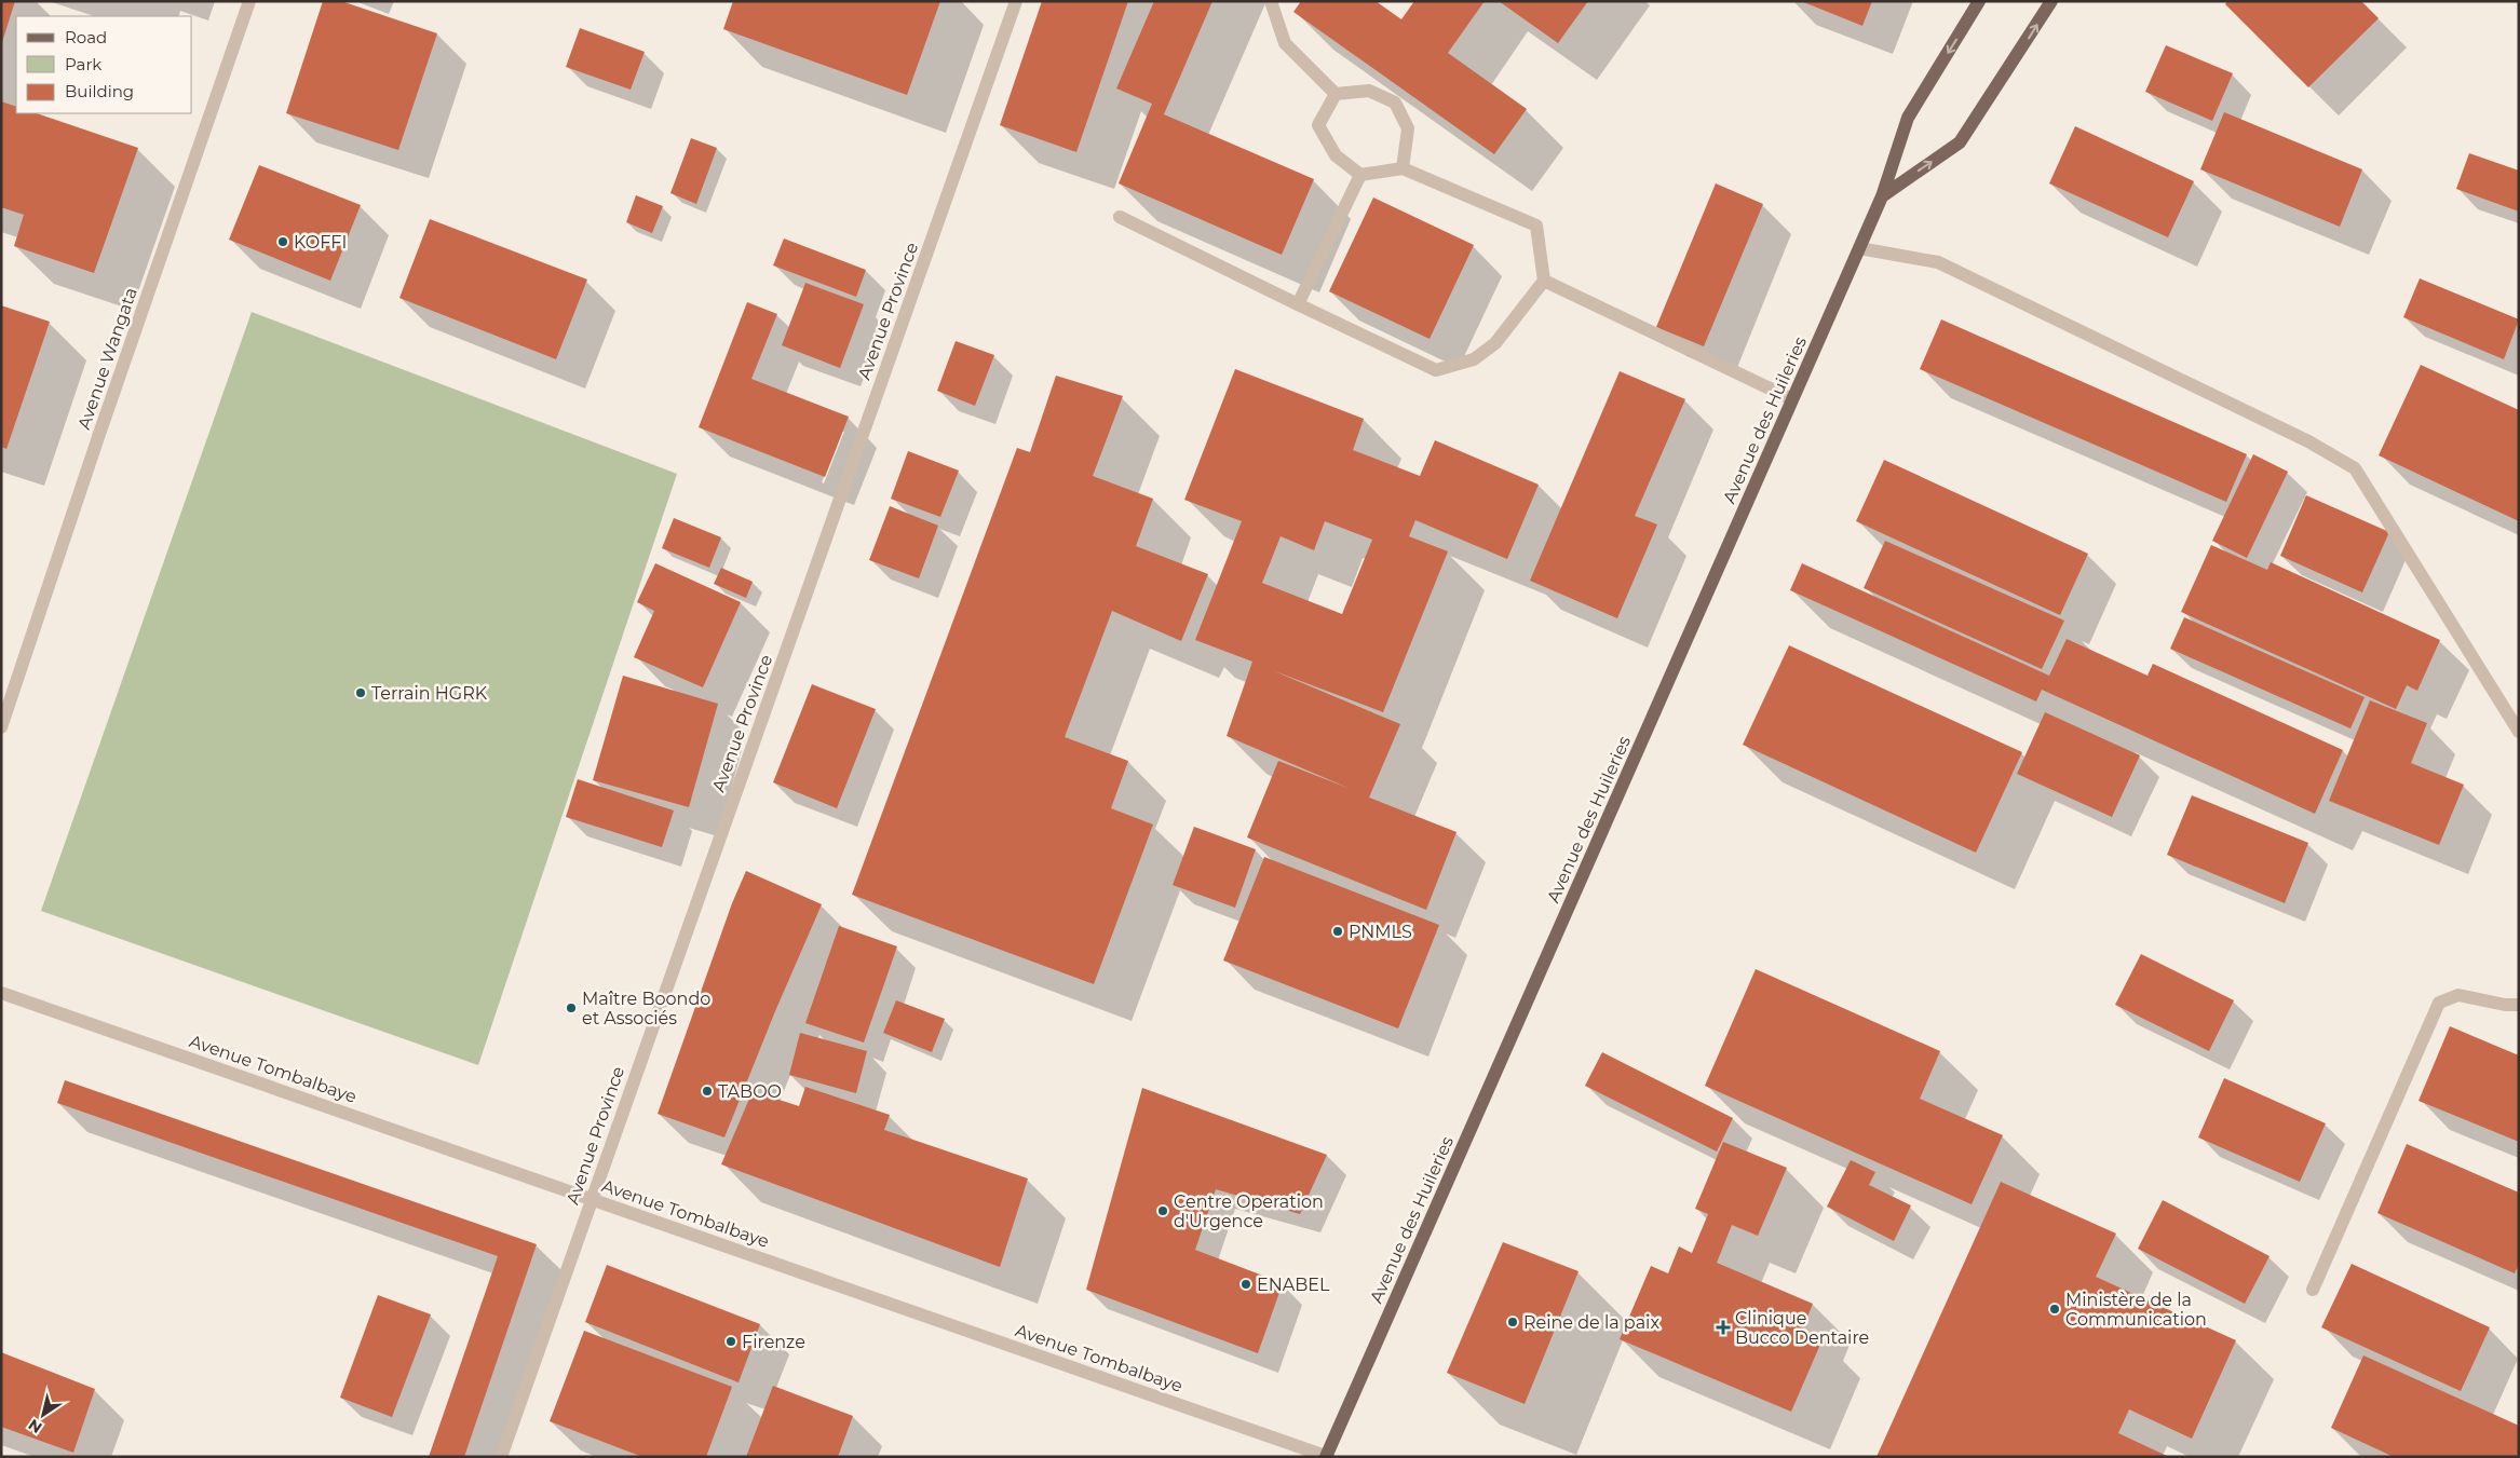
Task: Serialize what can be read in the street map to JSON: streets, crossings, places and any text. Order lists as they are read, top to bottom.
{
  "streets": {
    "main road": ["Avenue des Huileries"],
    "street": ["Avenue Province", "Avenue Wangata", "Avenue Tombalbaye"]
  },
  "crossings": [
    ["Avenue Province", "Avenue Tombalbaye"],
    ["Avenue des Huileries", "Avenue Tombalbaye"]
  ],
  "places": {
    "other": [
      "KOFFI",
      "Terrain HGRK",
      "PNMLS",
      "Maître Boondo et Associés",
      "TABOO",
      "Centre Operation d'Urgence",
      "ENABEL",
      "Ministère de la Communication",
      "Reine de la paix",
      "Firenze"
    ],
    "health": ["Clinique Bucco Dentaire"]
  },
  "legend": ["Road", "Park", "Building"],
  "north": "bottom left"
}
